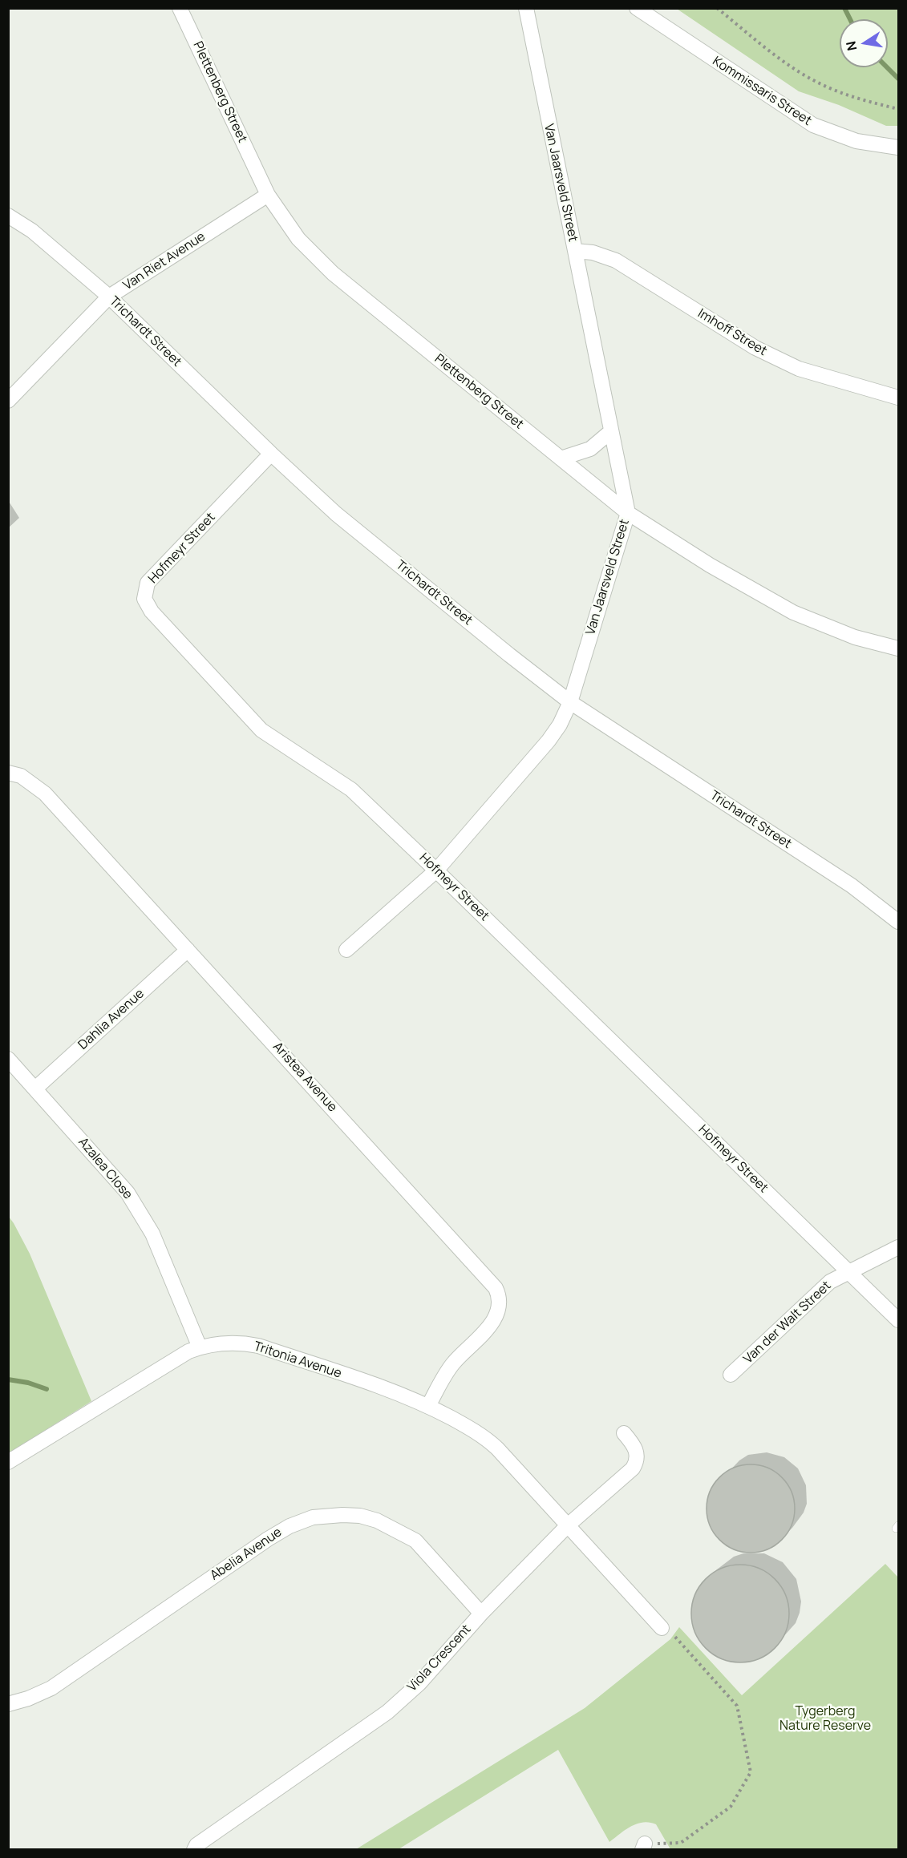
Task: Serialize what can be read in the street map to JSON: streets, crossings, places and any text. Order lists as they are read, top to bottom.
{
  "streets": {
    "street": [
      "Kommissaris Street",
      "Plettenberg Street",
      "Van Jaarsveld Street",
      "Van Riet Avenue",
      "Trichardt Street",
      "Imhoff Street",
      "Hofmeyr Street",
      "Dahlia Avenue",
      "Aristea Avenue",
      "Azalea Close",
      "Van der Walt Street",
      "Tritonia Avenue",
      "Abelia Avenue",
      "Viola Crescent"
    ]
  },
  "crossings": [
    ["Plettenberg Street", "Van Jaarsveld Street"],
    ["Plettenberg Street", "Van Riet Avenue"],
    ["Van Jaarsveld Street", "Trichardt Street"],
    ["Van Jaarsveld Street", "Imhoff Street"],
    ["Van Jaarsveld Street", "Hofmeyr Street"],
    ["Van Riet Avenue", "Trichardt Street"],
    ["Trichardt Street", "Hofmeyr Street"],
    ["Hofmeyr Street", "Van der Walt Street"],
    ["Dahlia Avenue", "Aristea Avenue"],
    ["Dahlia Avenue", "Azalea Close"],
    ["Aristea Avenue", "Tritonia Avenue"],
    ["Azalea Close", "Tritonia Avenue"],
    ["Tritonia Avenue", "Viola Crescent"],
    ["Abelia Avenue", "Viola Crescent"]
  ],
  "parks": ["Tygerberg Nature Reserve"],
  "north": "left"
}
